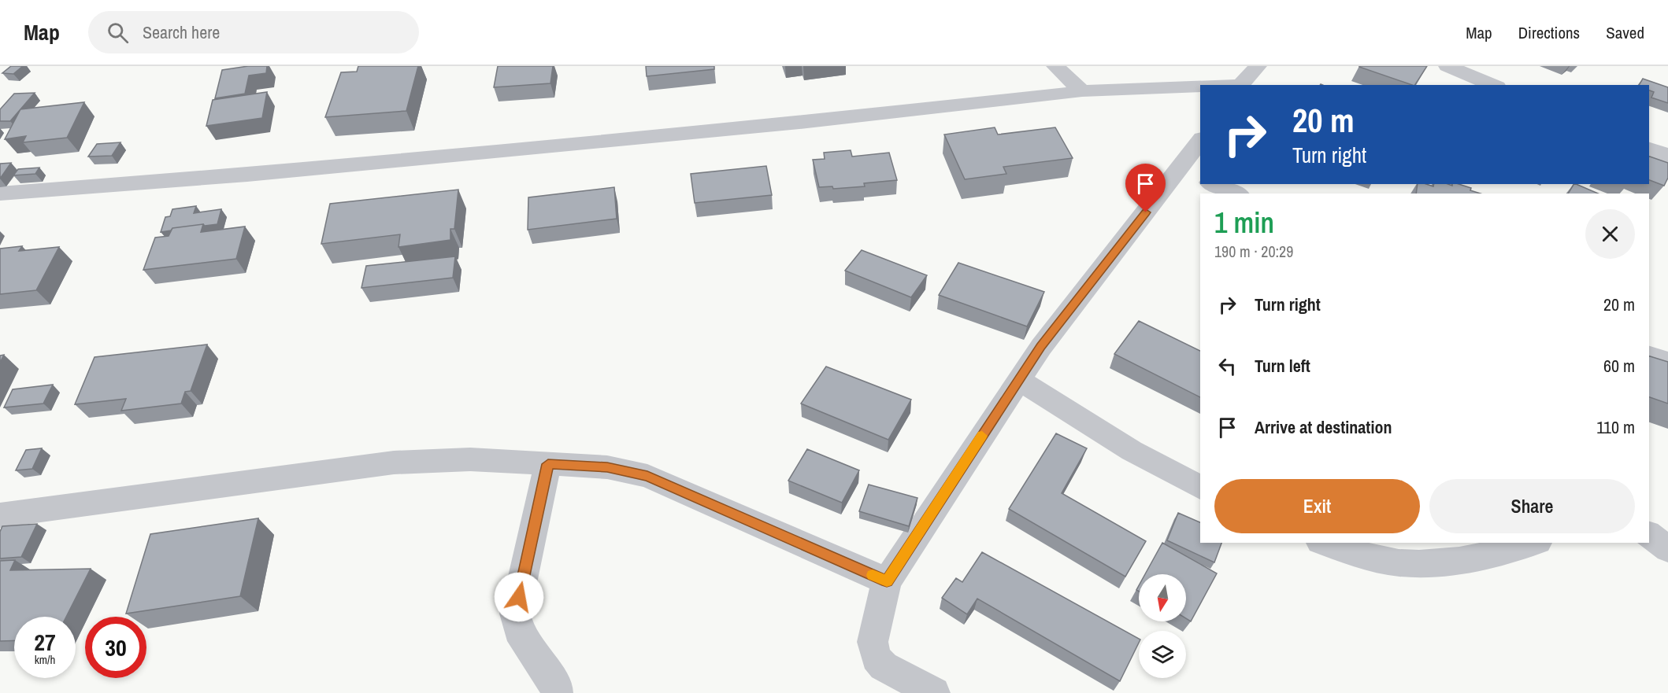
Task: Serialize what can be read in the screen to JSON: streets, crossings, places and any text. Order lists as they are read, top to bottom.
{
  "north": "bottom",
  "page": {
    "header": "Map",
    "search": "Search here",
    "nav": ["Map", "Directions", "Saved"],
    "turn": ["20 m", "Turn right"],
    "heading": ["1 min", "190 m · 20:29"],
    "list": [
      {
        "name": "Turn right",
        "value": "20 m"
      },
      {
        "name": "Turn left",
        "value": "60 m"
      },
      {
        "name": "Arrive at destination",
        "value": "110 m"
      }
    ],
    "buttons": ["Exit", "Share"],
    "speed": "27 km/h",
    "limit": "30"
  }
}
